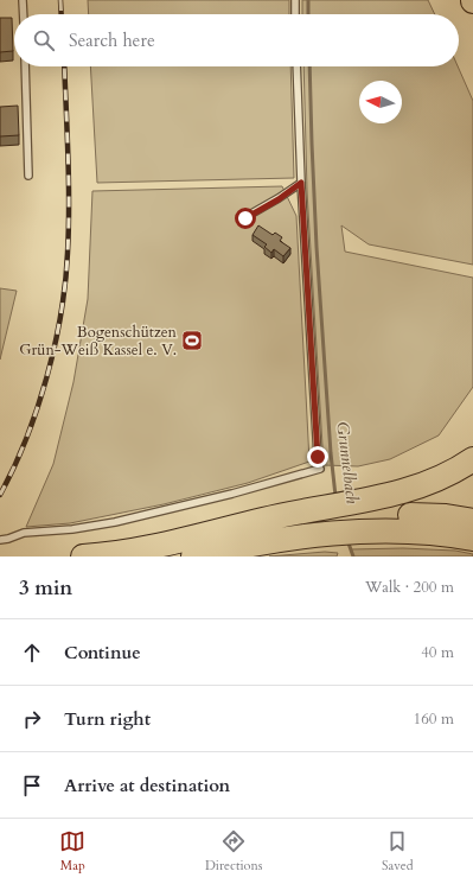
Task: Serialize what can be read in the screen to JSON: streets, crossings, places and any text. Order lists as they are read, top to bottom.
{
  "water": ["Grunnelbach"],
  "places": {
    "sports": ["Bogenschützen Grün-Weiß Kassel e. V."]
  },
  "north": "left",
  "page": {
    "search": "Search here",
    "heading": ["3 min", "Walk · 200 m"],
    "list": [
      ["Continue", "40 m"],
      ["Turn right", "160 m"],
      "Arrive at destination"
    ],
    "nav": ["Map", "Directions", "Saved"]
  }
}
